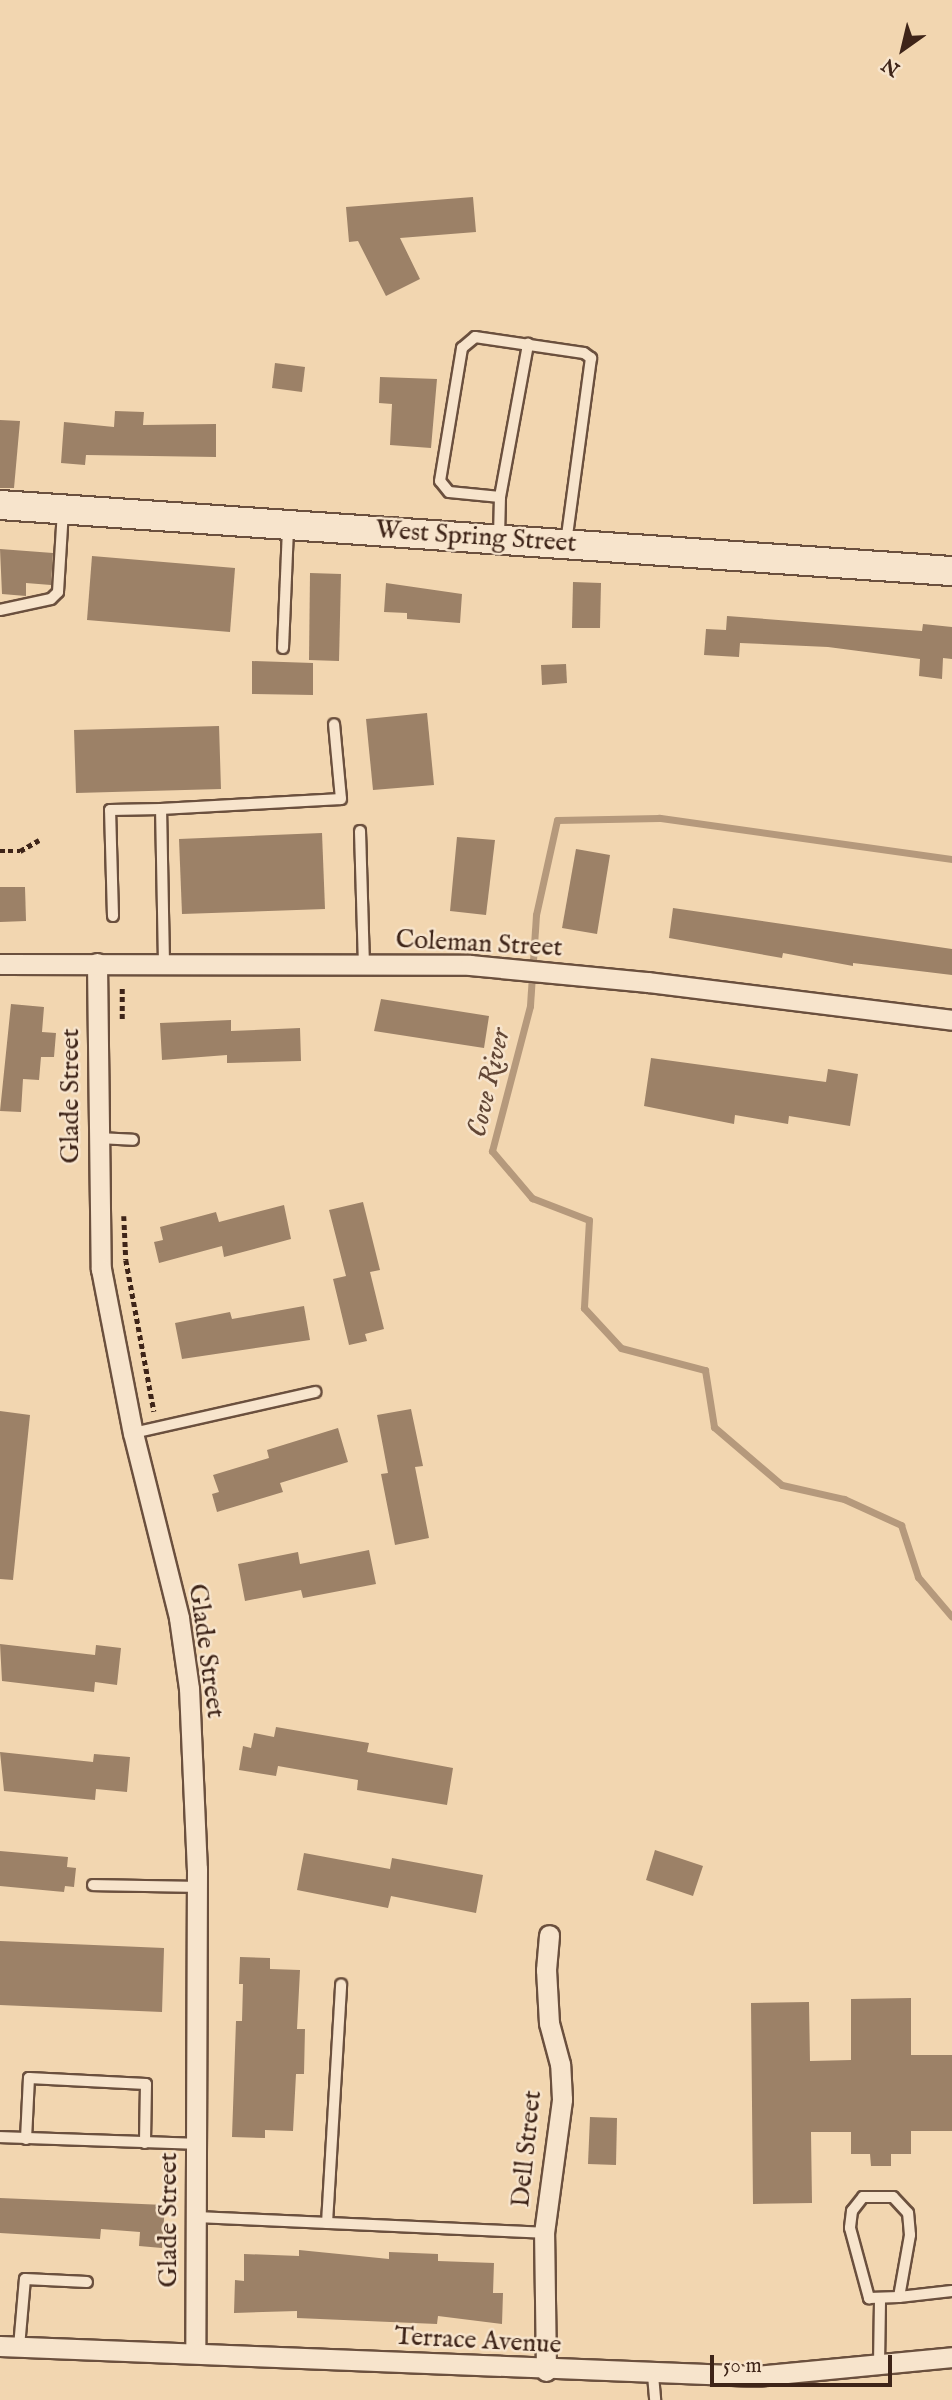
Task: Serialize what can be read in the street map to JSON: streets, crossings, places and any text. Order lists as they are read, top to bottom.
{
  "streets": {
    "main road": ["West Spring Street"],
    "street": [
      "Coleman Street",
      "Glade Street",
      "Dell Street",
      "Terrace Avenue"
    ]
  },
  "crossings": [
    ["Coleman Street", "Glade Street"],
    ["Glade Street", "Terrace Avenue"],
    ["Dell Street", "Terrace Avenue"]
  ],
  "water": ["Cove River"],
  "scale_bar": "50 m",
  "north": "bottom left"
}
